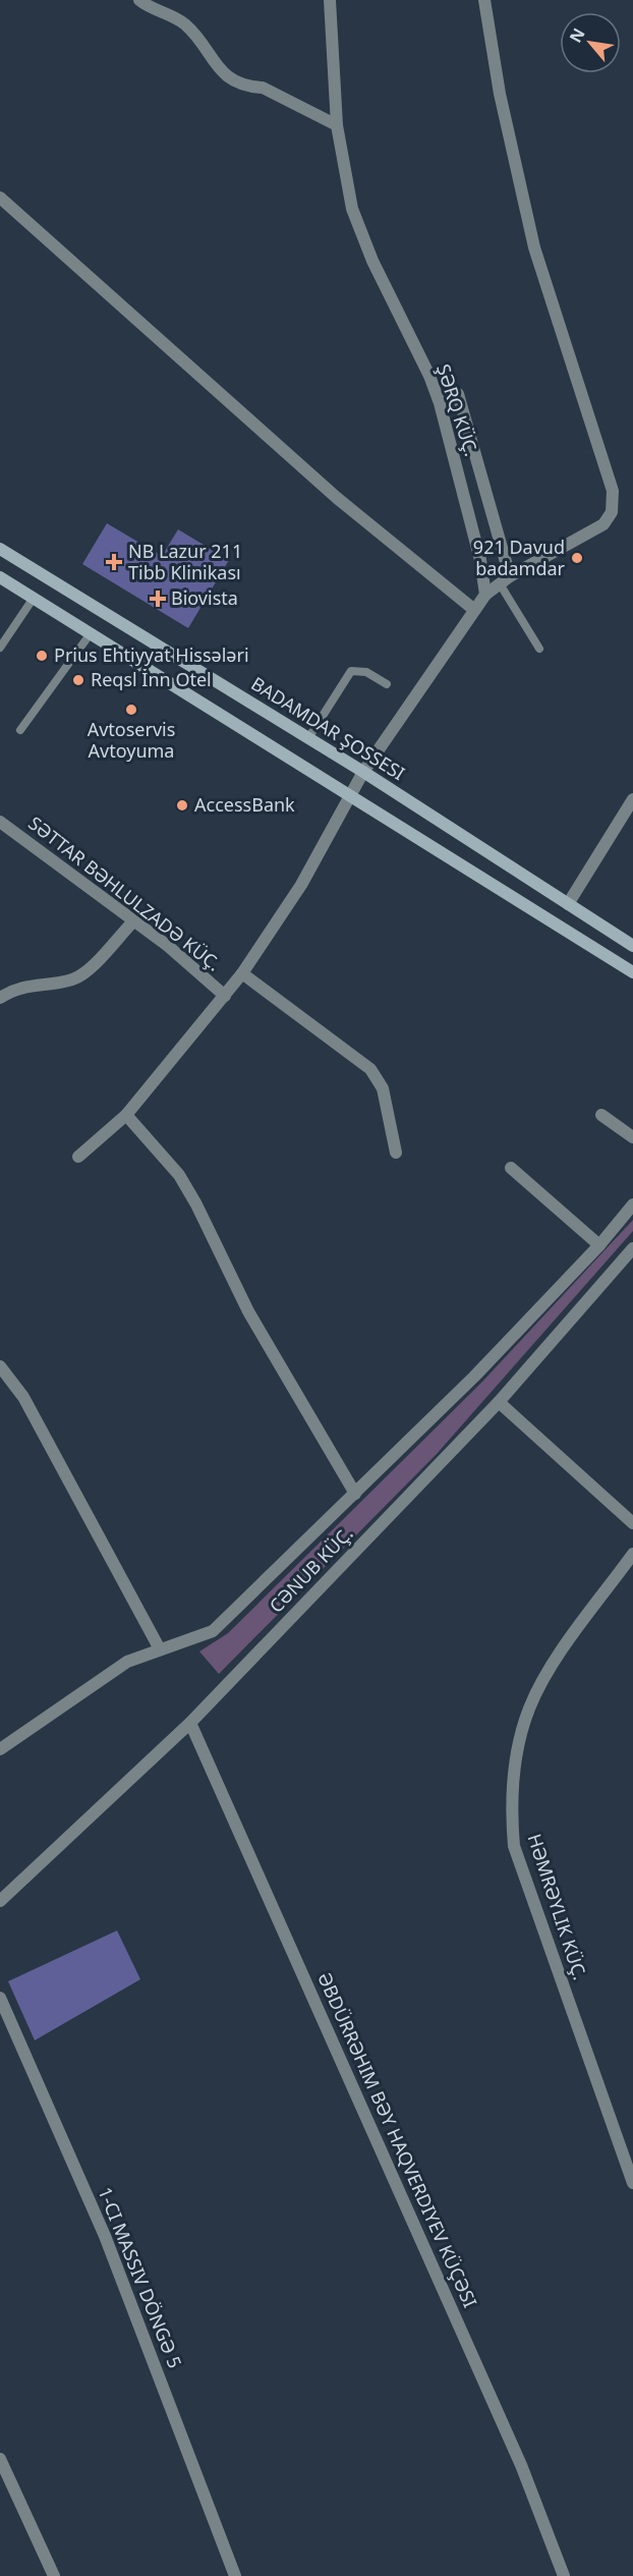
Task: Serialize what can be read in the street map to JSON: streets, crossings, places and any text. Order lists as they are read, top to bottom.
{
  "streets": {
    "main road": ["BADAMDAR ŞOSSESI"],
    "street": [
      "ŞƏRQ KÜÇ.",
      "SƏTTAR BƏHLULZADƏ KÜÇ.",
      "CƏNUB KÜÇ.",
      "HƏMRƏYLIK KÜÇ.",
      "ƏBDÜRRƏHIM BƏY HAQVERDIYEV KÜÇƏSI",
      "1-CI MASSIV DÖNGƏ 5"
    ]
  },
  "crossings": [
    ["CƏNUB KÜÇ.", "ƏBDÜRRƏHIM BƏY HAQVERDIYEV KÜÇƏSI"]
  ],
  "places": {
    "other": [
      "921 Davud badamdar",
      "Prius Ehtiyyat Hissәlәri",
      "Reqsl İnn Otel",
      "Avtoservis Avtoyuma",
      "AccessBank"
    ],
    "health": ["NB Lazur 211 Tibb Klinikası", "Biovista"]
  },
  "north": "top left"
}
